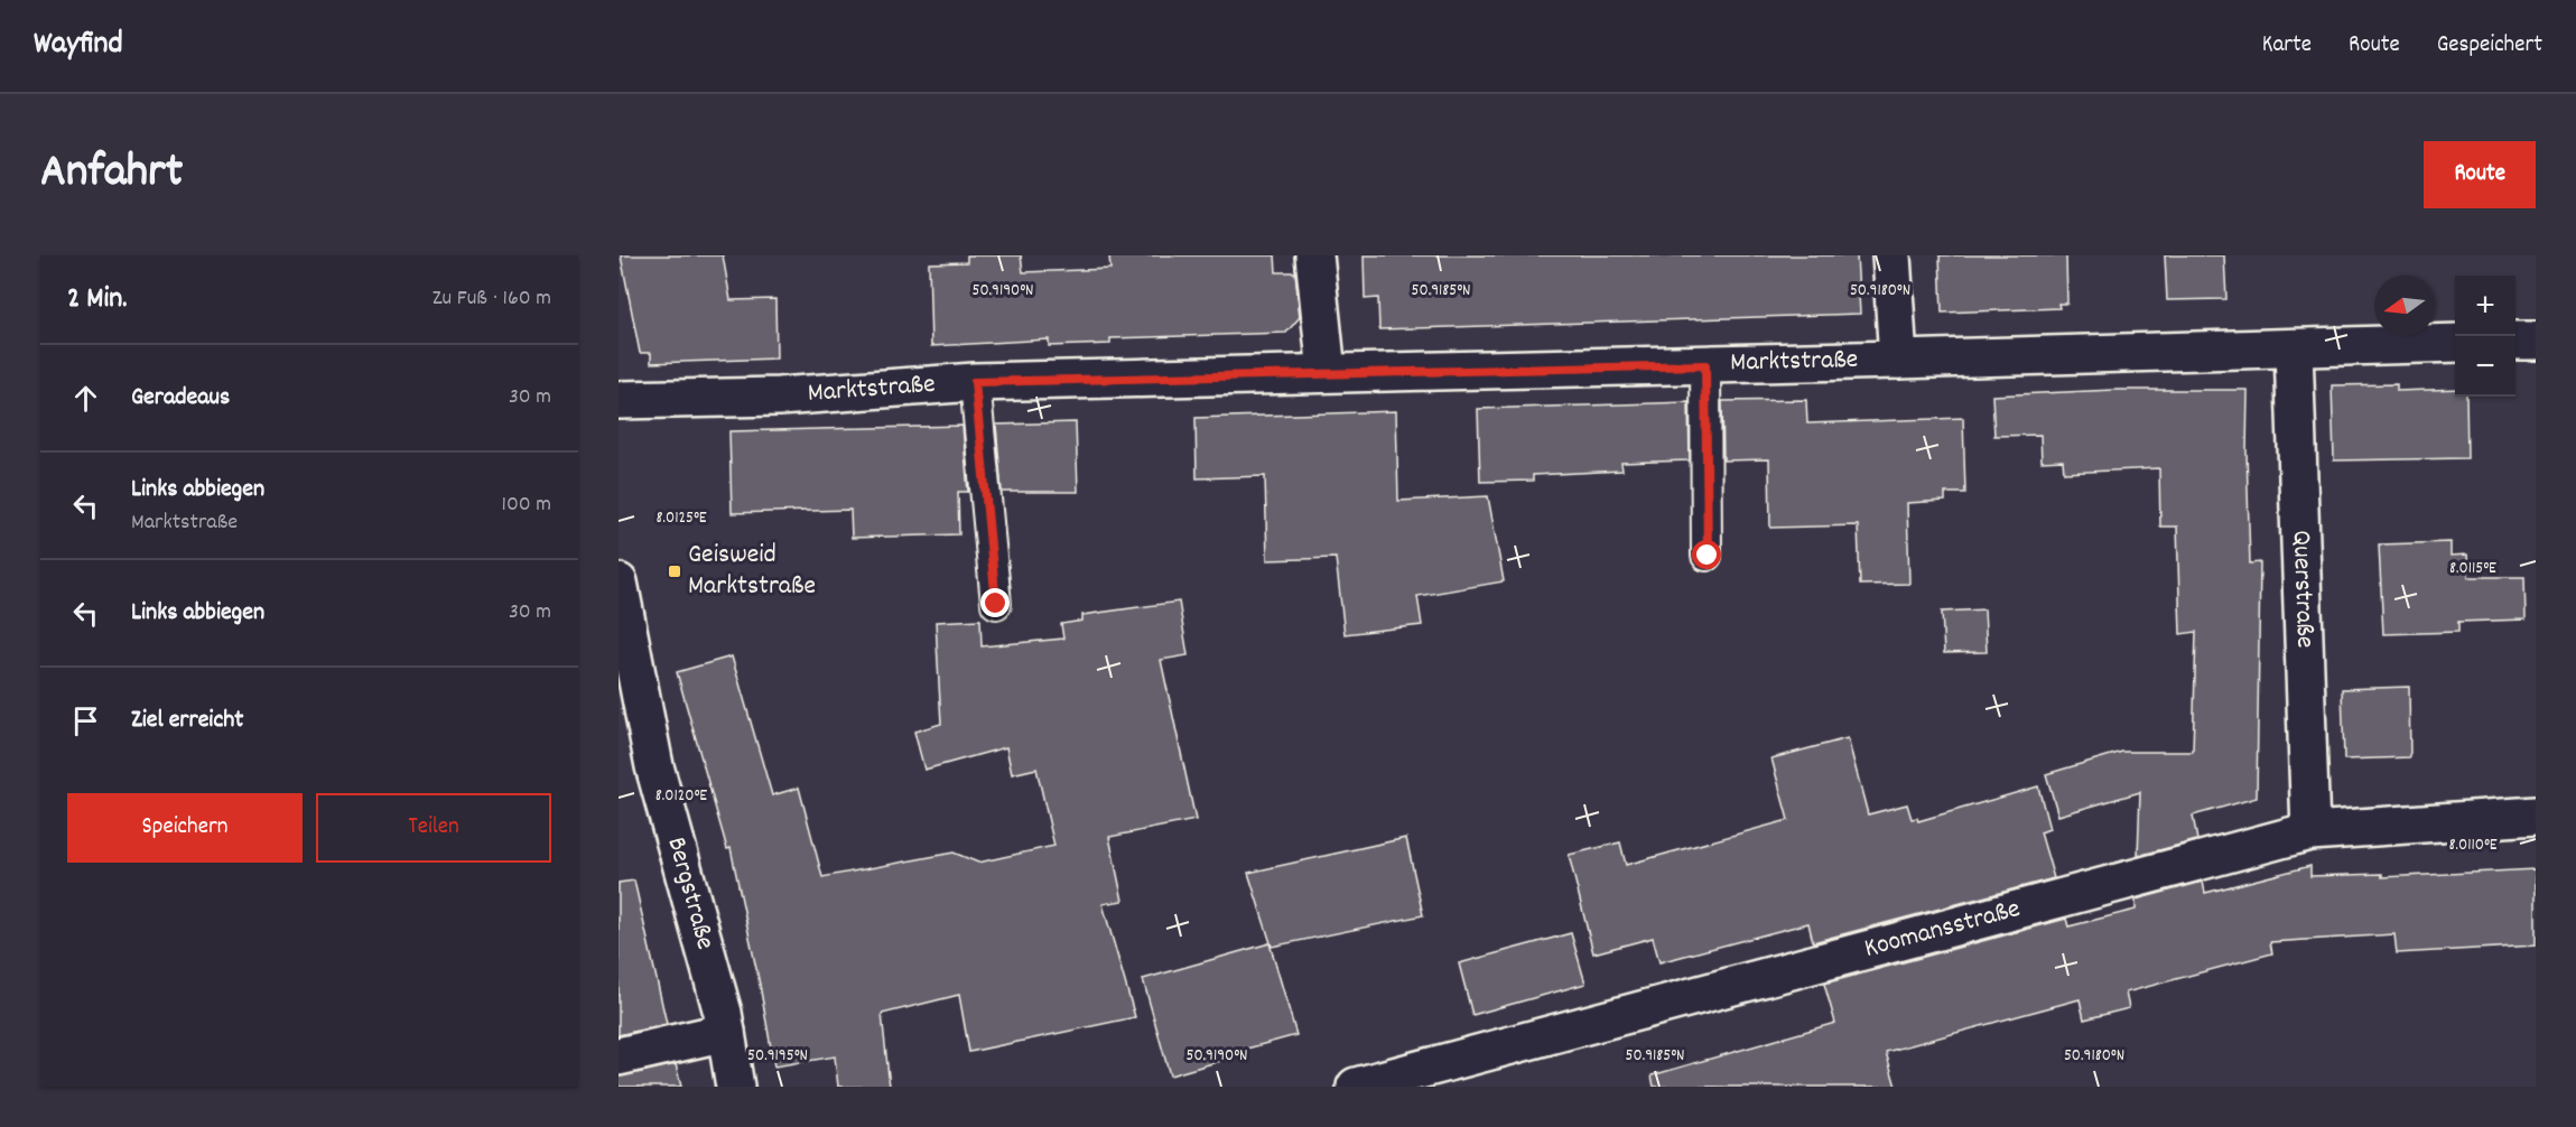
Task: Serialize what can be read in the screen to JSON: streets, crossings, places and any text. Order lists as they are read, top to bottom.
{
  "streets": {
    "street": [
      "Marktstraße",
      "Querstraße",
      "Bergstraße",
      "Koomansstraße"
    ]
  },
  "crossings": [
    ["Marktstraße", "Querstraße"],
    ["Querstraße", "Koomansstraße"]
  ],
  "places": {
    "transit": ["Geisweid Marktstraße"]
  },
  "north": "left",
  "page": {
    "header": "Wayfind",
    "nav": ["Karte", "Route", "Gespeichert"],
    "title": "Anfahrt",
    "buttons": [
      "Route",
      ["Speichern", "Teilen"]
    ],
    "heading": ["2 Min.", "Zu Fuß · 160 m"],
    "map_buttons": ["+", "−"],
    "list": [
      ["Geradeaus", "30 m"],
      ["Links abbiegen", "Marktstraße", "100 m"],
      ["Links abbiegen", "30 m"],
      "Ziel erreicht"
    ]
  },
  "coordinates": [
    "50.9190°N",
    "50.9185°N",
    "50.9180°N",
    "8.0125°E",
    "8.0115°E",
    "8.0120°E",
    "8.0110°E",
    "50.9195°N"
  ]
}
